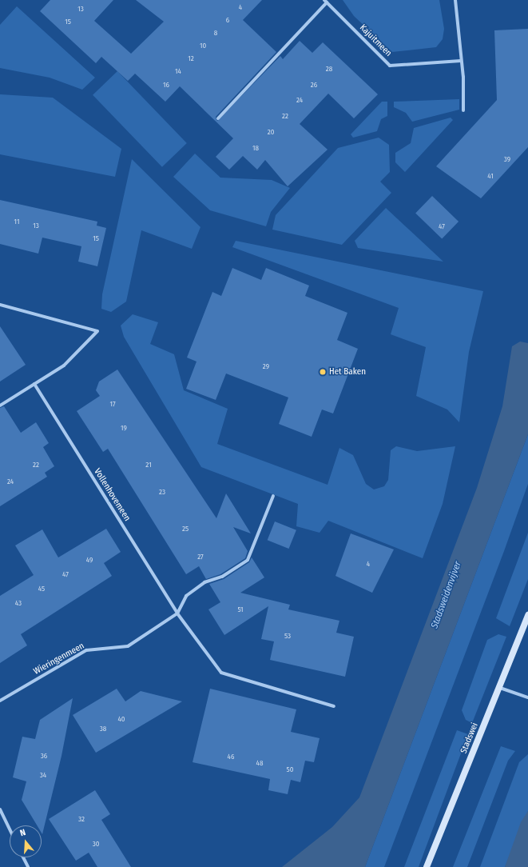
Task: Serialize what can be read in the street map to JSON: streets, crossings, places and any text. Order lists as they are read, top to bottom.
{
  "streets": {
    "street": [
      "Kajuitmeen",
      "Vollenhovemeen",
      "Wieringenmeen",
      "Stadswei"
    ]
  },
  "crossings": [
    ["Vollenhovemeen", "Wieringenmeen"]
  ],
  "water": ["Stadsweidenvijver"],
  "places": ["Het Baken"],
  "house_numbers": [
    "4",
    "13",
    "6",
    "15",
    "8",
    "10",
    "12",
    "28",
    "14",
    "16",
    "26",
    "24",
    "22",
    "20",
    "18",
    "39",
    "41",
    "11",
    "13",
    "47",
    "15",
    "29",
    "17",
    "19",
    "22",
    "21",
    "24",
    "23",
    "25",
    "27",
    "49",
    "4",
    "47",
    "45",
    "43",
    "51",
    "53",
    "40",
    "38",
    "36",
    "46",
    "48",
    "50",
    "34",
    "32",
    "30"
  ],
  "north": "top"
}
